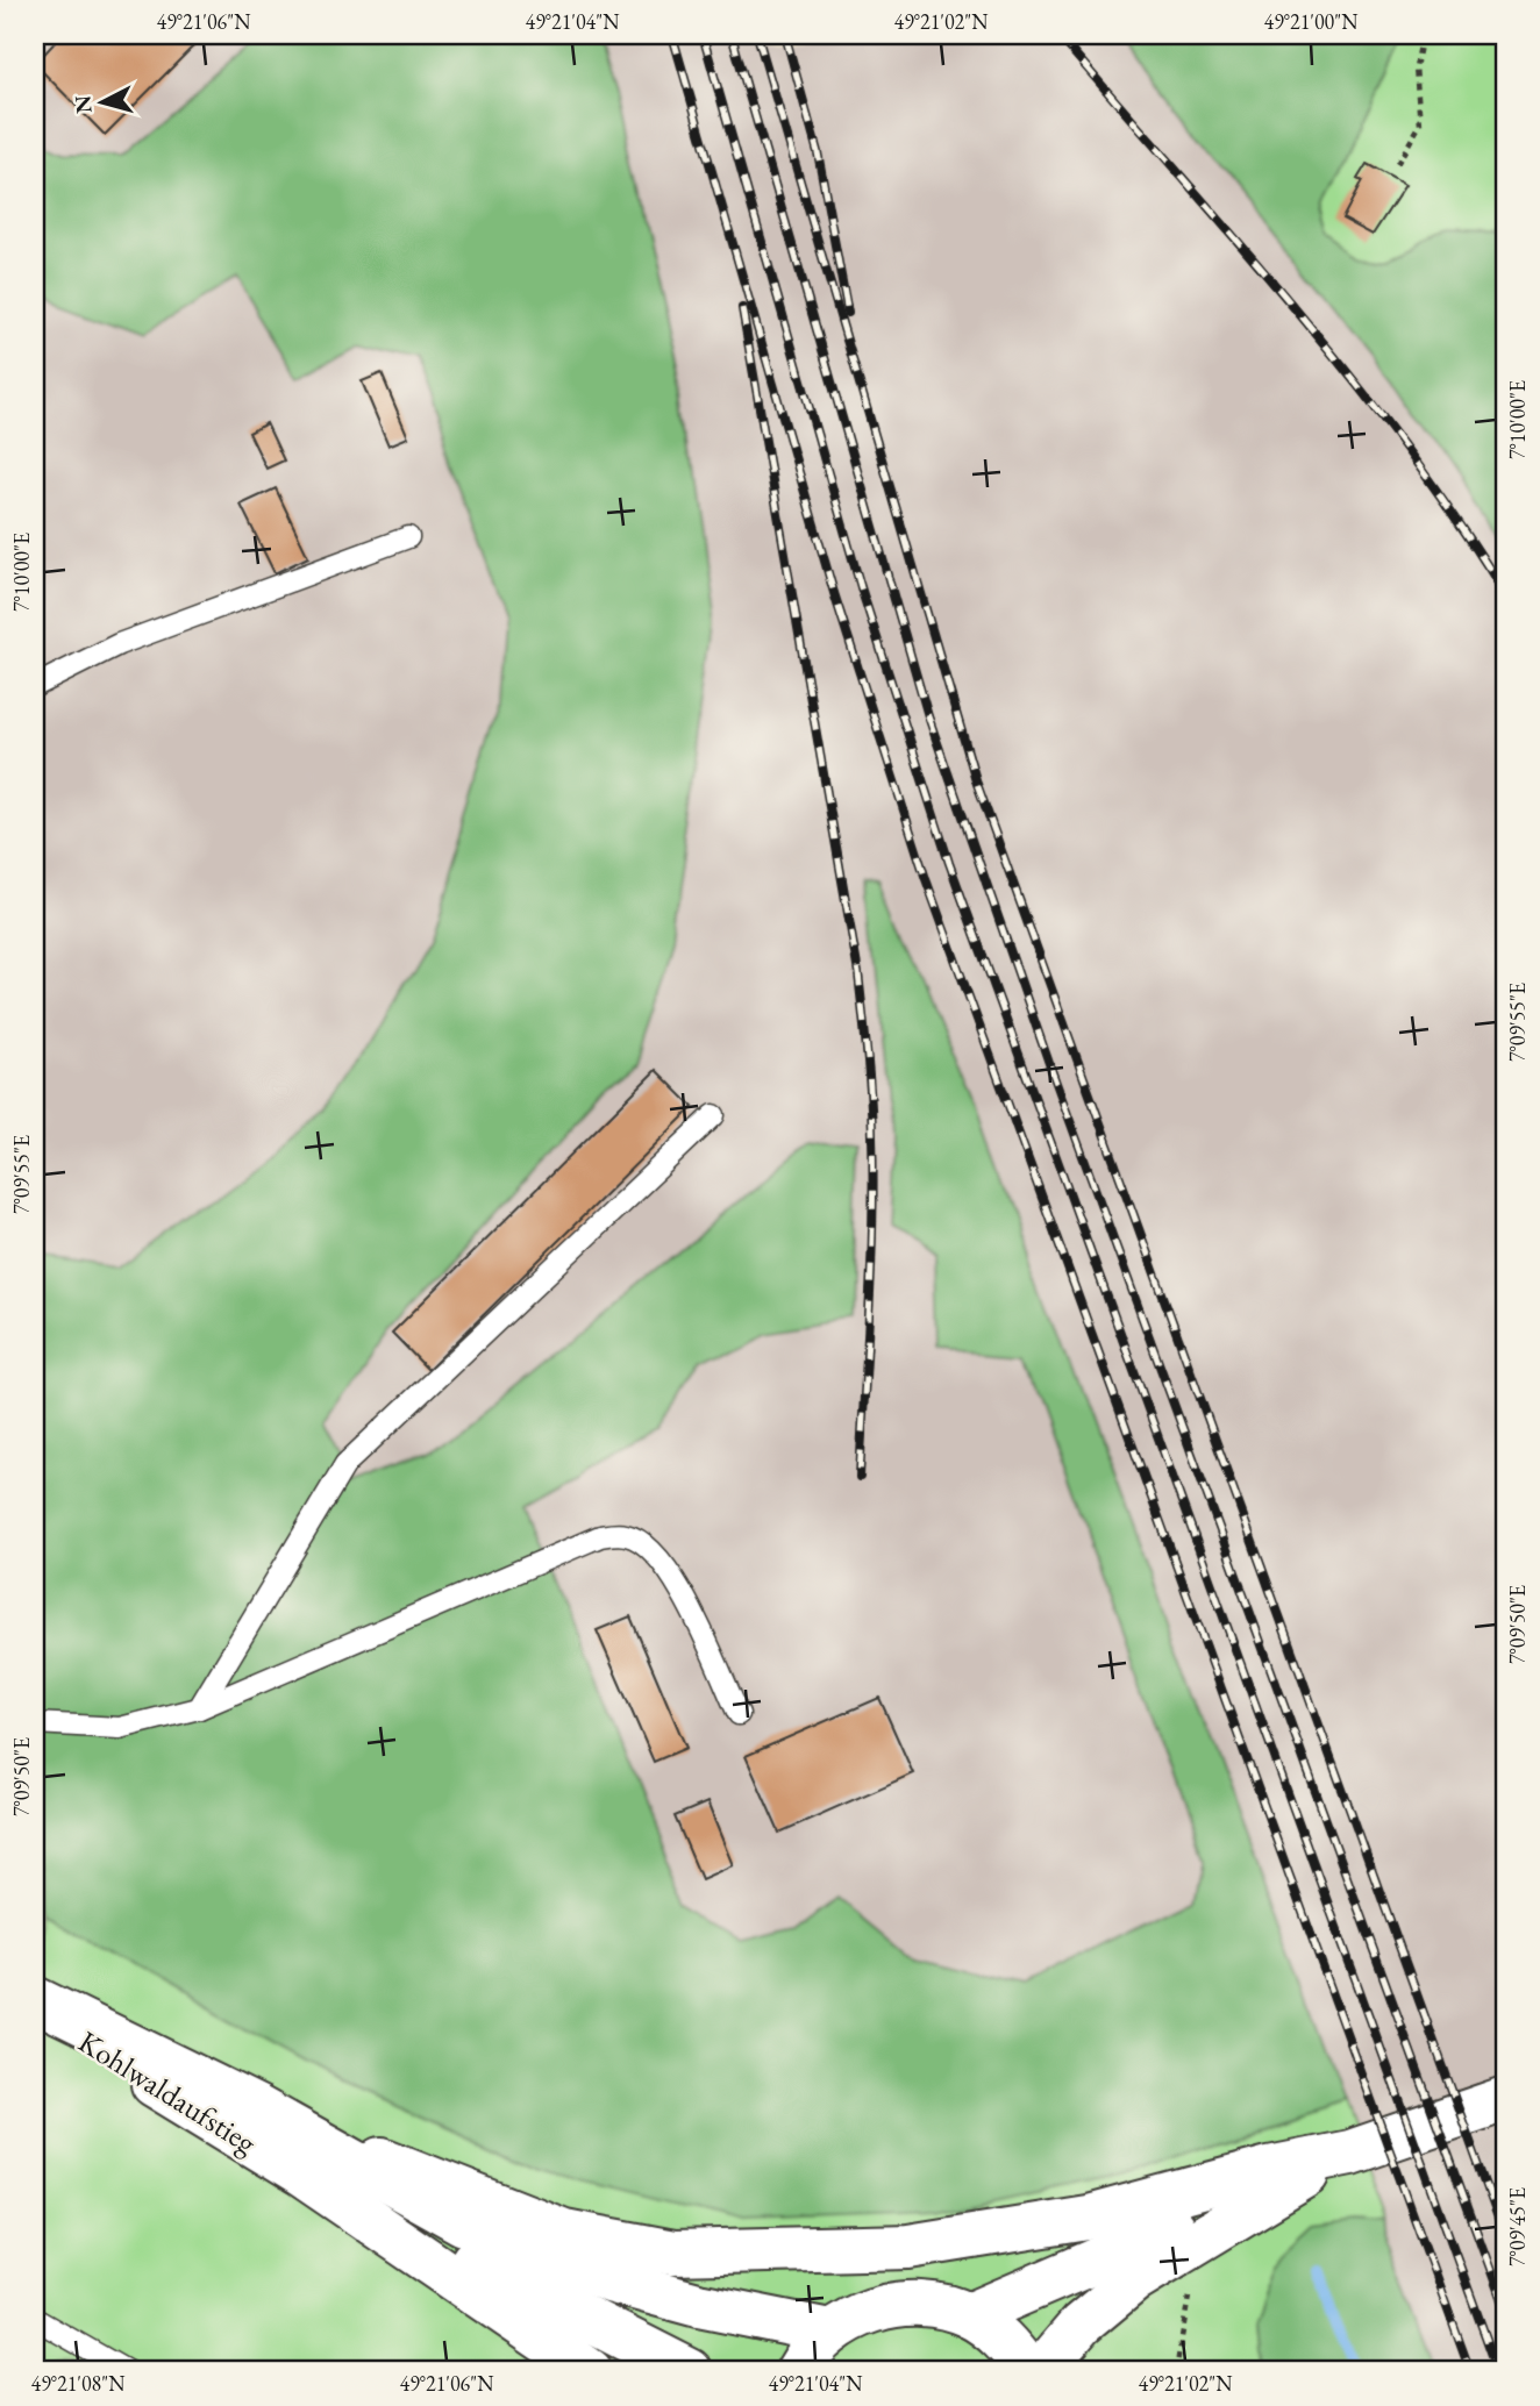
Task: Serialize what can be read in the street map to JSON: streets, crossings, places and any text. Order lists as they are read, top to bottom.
{
  "streets": {
    "main road": ["Kohlwaldaufstieg"]
  },
  "north": "left",
  "coordinates": [
    "49°21'06\"N",
    "49°21'04\"N",
    "49°21'02\"N",
    "49°21'00\"N",
    "7°10'00\"E",
    "7°09'55\"E",
    "7°09'50\"E",
    "7°09'45\"E",
    "49°21'08\"N"
  ]
}
